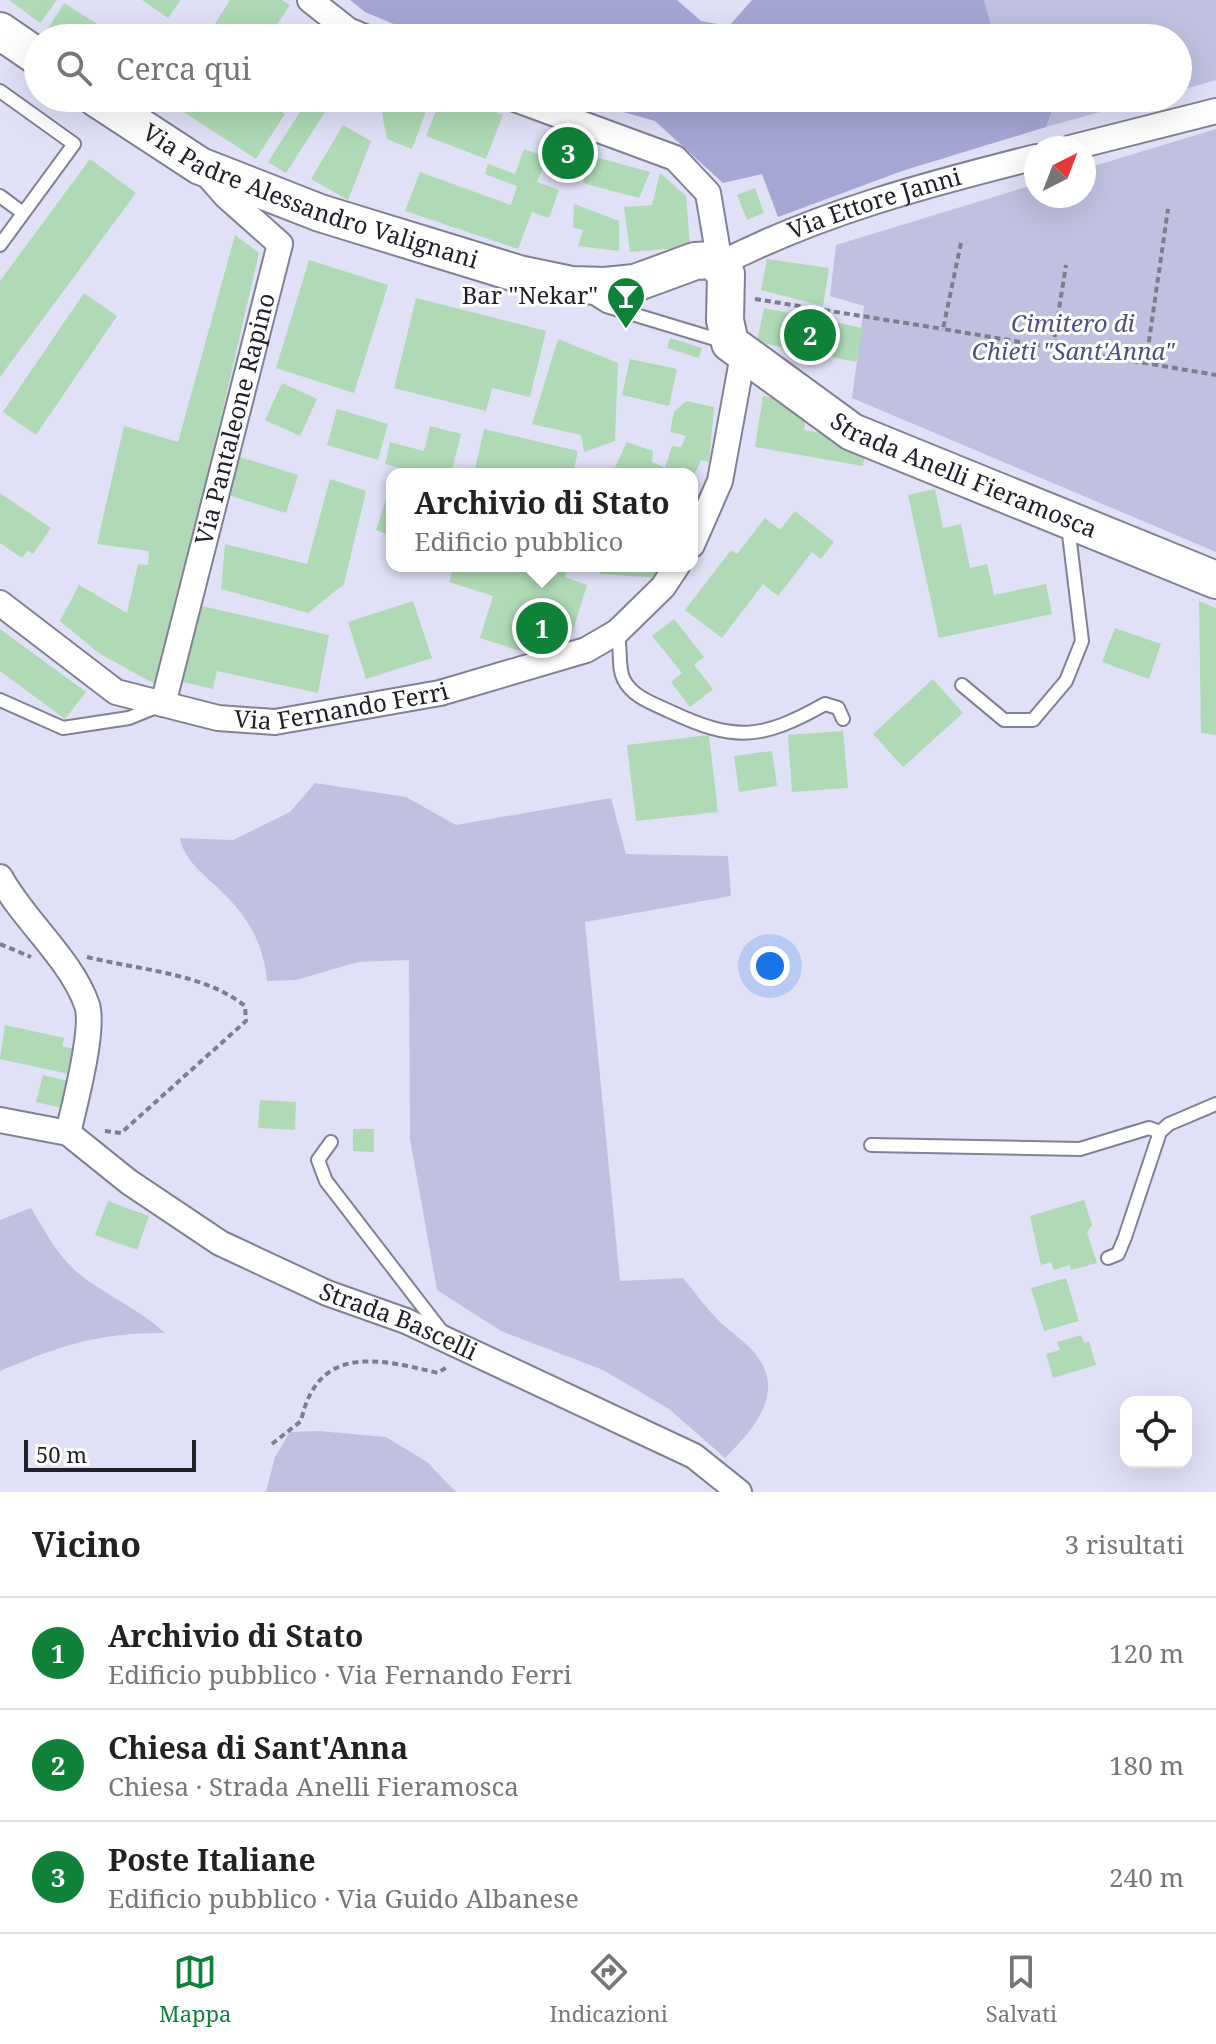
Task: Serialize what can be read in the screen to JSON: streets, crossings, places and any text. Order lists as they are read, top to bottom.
{
  "streets": {
    "street": [
      "Via Padre Alessandro Valignani",
      "Via Ettore Janni",
      "Via Pantaleone Rapino",
      "Strada Anelli Fieramosca",
      "Via Fernando Ferri",
      "Strada Bascelli"
    ]
  },
  "crossings": [
    ["Via Padre Alessandro Valignani", "Via Ettore Janni"],
    ["Via Padre Alessandro Valignani", "Via Pantaleone Rapino"],
    ["Via Pantaleone Rapino", "Via Fernando Ferri"]
  ],
  "parks": ["Cimitero di Chieti \"Sant'Anna\""],
  "places": {
    "bar": ["Bar \"Nekar\""]
  },
  "scale_bar": "50 m",
  "north": "top right",
  "page": {
    "search": "Cerca qui",
    "pins": ["3", "2", "1"],
    "popup": ["Archivio di Stato", "Edificio pubblico"],
    "scale": "50 m",
    "heading": ["Vicino", "3 risultati"],
    "list": [
      {
        "mark": "1",
        "name": "Archivio di Stato",
        "note": "Edificio pubblico · Via Fernando Ferri",
        "value": "120 m"
      },
      {
        "mark": "2",
        "name": "Chiesa di Sant'Anna",
        "note": "Chiesa · Strada Anelli Fieramosca",
        "value": "180 m"
      },
      {
        "mark": "3",
        "name": "Poste Italiane",
        "note": "Edificio pubblico · Via Guido Albanese",
        "value": "240 m"
      }
    ],
    "nav": ["Mappa", "Indicazioni", "Salvati"]
  }
}
